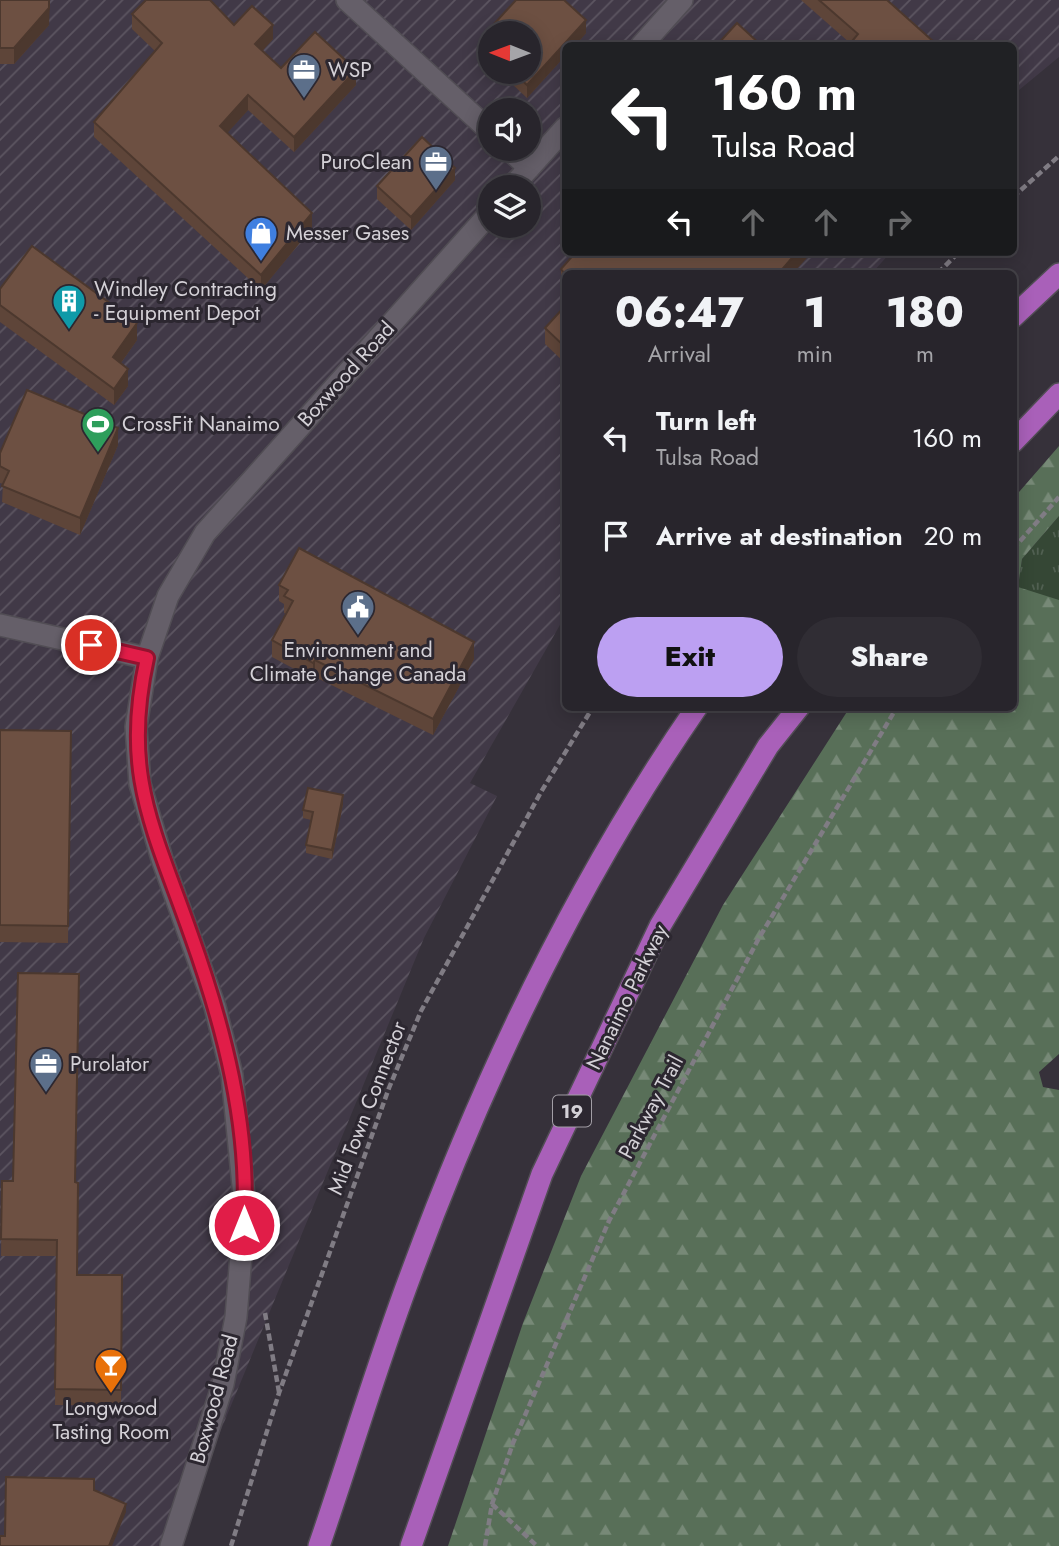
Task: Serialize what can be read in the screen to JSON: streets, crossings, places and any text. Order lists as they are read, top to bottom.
{
  "streets": {
    "highway": ["Nanaimo Parkway", "19"],
    "street": ["Boxwood Road"],
    "path": ["Parkway Trail", "Mid Town Connector"]
  },
  "places": {
    "office": ["WSP", "PuroClean", "Purolator"],
    "shop": ["Messer Gases"],
    "building": ["Windley Contracting - Equipment Depot"],
    "sports": ["CrossFit Nanaimo"],
    "public building": ["Environment and Climate Change Canada"],
    "bar": ["Longwood Tasting Room"]
  },
  "north": "left",
  "page": {
    "turn": ["160 m", "Tulsa Road"],
    "eta": [
      "06:47",
      "Arrival",
      "1",
      "min",
      "180",
      "m"
    ],
    "list": [
      {
        "name": "Turn left",
        "note": "Tulsa Road",
        "value": "160 m"
      },
      {
        "name": "Arrive at destination",
        "value": "20 m"
      }
    ],
    "buttons": ["Exit", "Share"]
  }
}
